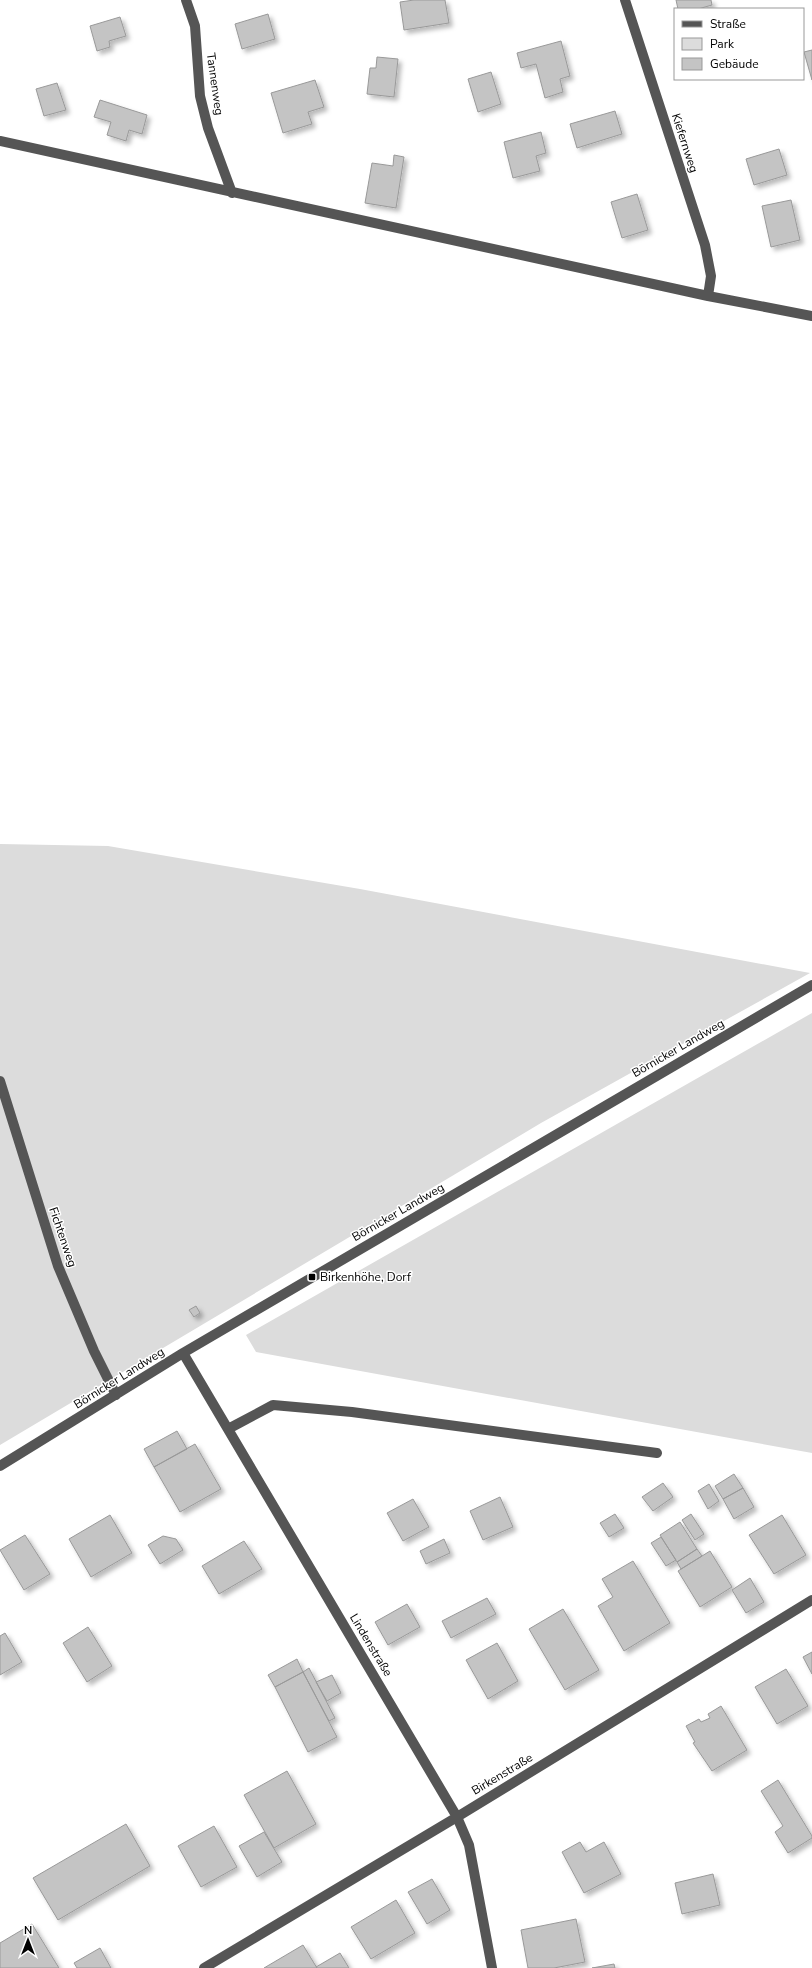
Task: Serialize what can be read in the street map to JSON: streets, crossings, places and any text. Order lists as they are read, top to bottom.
{
  "streets": {
    "street": [
      "Tannenweg",
      "Kiefernweg",
      "Börnicker Landweg",
      "Fichtenweg",
      "Lindenstraße",
      "Birkenstraße"
    ]
  },
  "crossings": [
    ["Börnicker Landweg", "Fichtenweg"],
    ["Börnicker Landweg", "Lindenstraße"],
    ["Lindenstraße", "Birkenstraße"]
  ],
  "places": {
    "transit": ["Birkenhöhe, Dorf"]
  },
  "legend": ["Straße", "Park", "Gebäude"],
  "north": "top"
}
